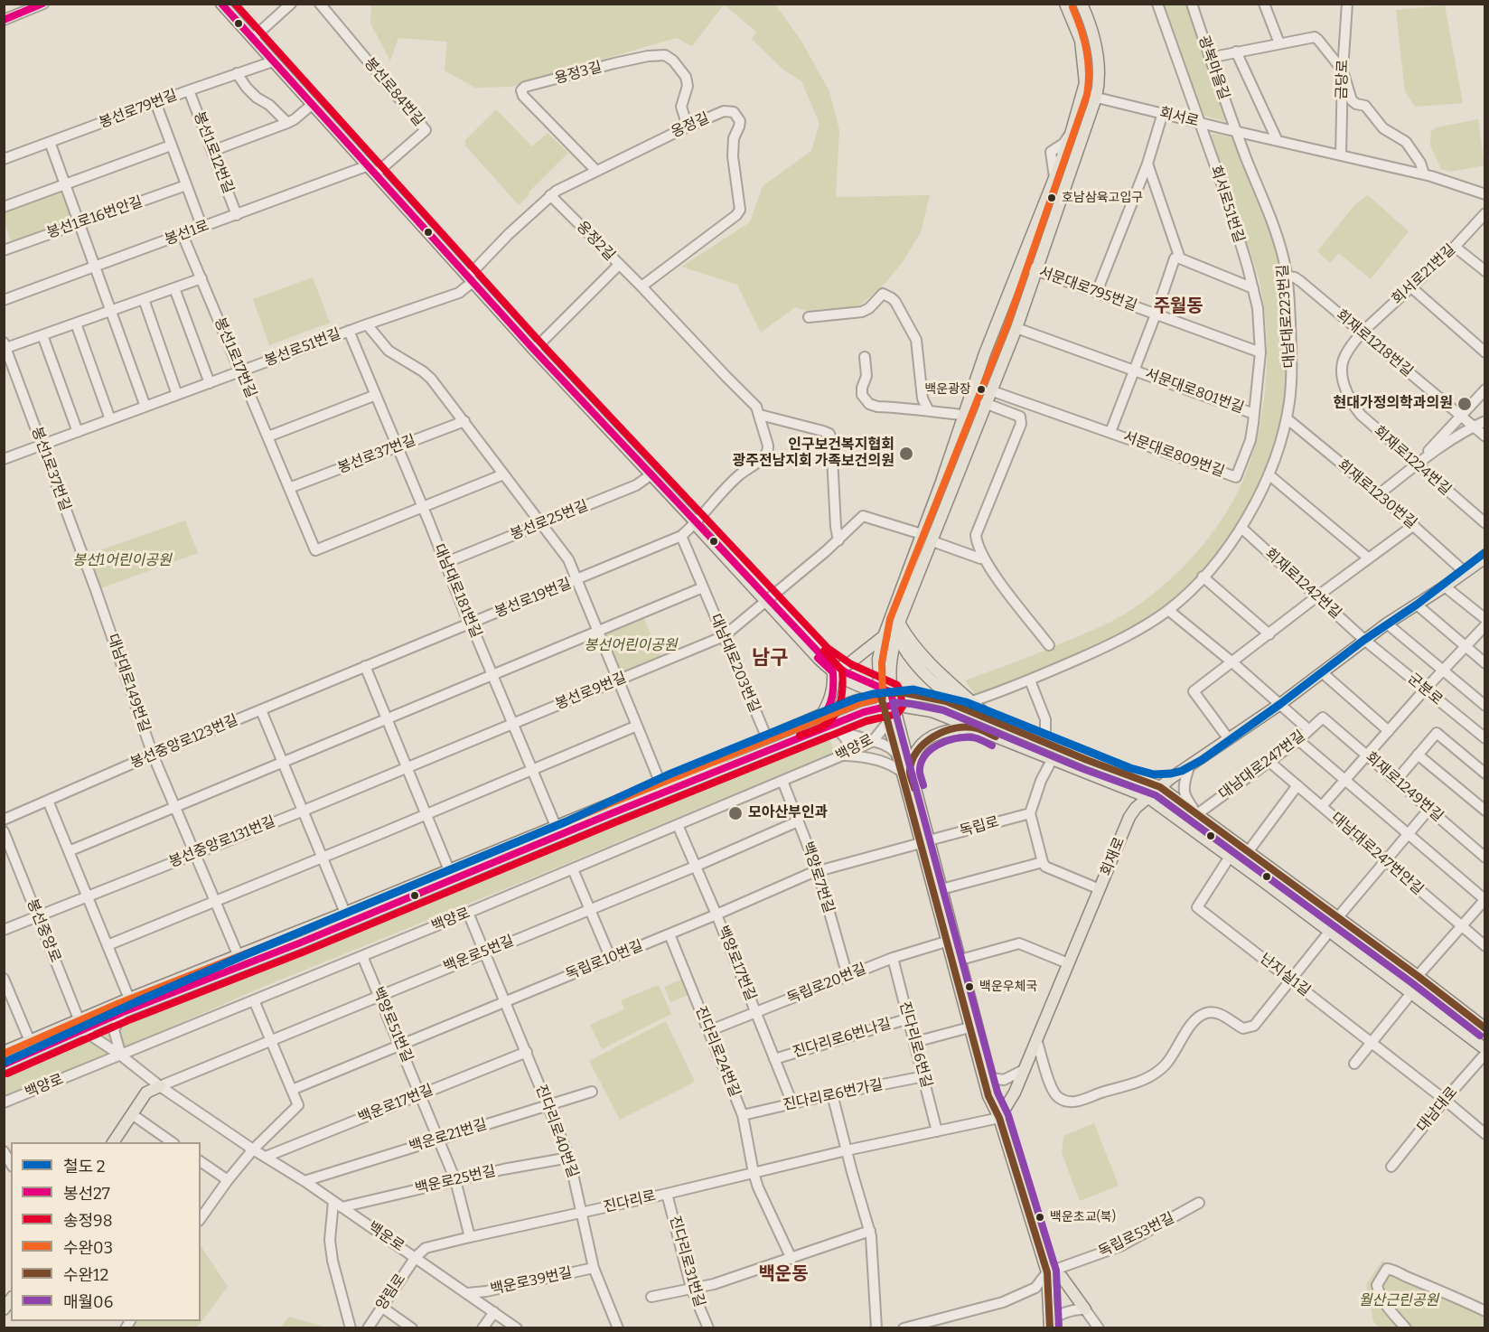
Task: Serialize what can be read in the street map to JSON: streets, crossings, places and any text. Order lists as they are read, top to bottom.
{
  "streets": {
    "main road": ["회재로"],
    "street": [
      "광복마을길",
      "용정3길",
      "금당로",
      "봉선로84번길",
      "봉선로79번길",
      "회서로",
      "옹정길",
      "봉선1로12번길",
      "회서로51번길",
      "봉선1로16번안길",
      "봉선1로",
      "옹정2길",
      "회서로21번길",
      "서문대로795번길",
      "대남대로223번길",
      "회재로1218번길",
      "봉선로51번길",
      "봉선1로17번길",
      "서문대로801번길",
      "봉선로37번길",
      "서문대로809번길",
      "회재로1224번길",
      "봉선1로37번길",
      "회재로1230번길",
      "봉선로25번길",
      "회재로1242번길",
      "대남대로181번길",
      "봉선로19번길",
      "대남대로203번길",
      "대남대로149번길",
      "군분로",
      "봉선로9번길",
      "봉선중앙로123번길",
      "백양로",
      "대남대로247번길",
      "회재로1249번길",
      "독립로",
      "봉선중앙로131번길",
      "대남대로247번안길",
      "백양로7번길",
      "봉선중앙로",
      "백운로5번길",
      "독립로10번길",
      "백양로17번길",
      "난지실1길",
      "독립로20번길",
      "백양로51번길",
      "진다리로6번나길",
      "진다리로6번길",
      "진다리로24번길",
      "진다리로6번가길",
      "백운로17번길",
      "대남대로",
      "진다리로40번길",
      "백운로21번길",
      "백운로25번길",
      "진다리로",
      "독립로53번길",
      "백운로",
      "진다리로31번길",
      "백운로39번길",
      "양림로"
    ]
  },
  "crossings": [
    ["광복마을길", "회서로"],
    ["광복마을길", "대남대로223번길"],
    ["용정3길", "옹정길"],
    ["금당로", "회서로"],
    ["봉선로84번길", "봉선1로"],
    ["봉선로79번길", "봉선1로12번길"],
    ["회서로", "회서로51번길"],
    ["회서로", "대남대로223번길"],
    ["옹정길", "옹정2길"],
    ["옹정길", "봉선로51번길"],
    ["봉선1로12번길", "봉선1로"],
    ["회서로51번길", "서문대로795번길"],
    ["회서로51번길", "서문대로801번길"],
    ["회서로51번길", "서문대로809번길"],
    ["봉선1로", "봉선1로17번길"],
    ["옹정2길", "봉선로19번길"],
    ["회서로21번길", "회재로1218번길"],
    ["회서로21번길", "회재로1224번길"],
    ["서문대로795번길", "서문대로801번길"],
    ["대남대로223번길", "회재로1218번길"],
    ["대남대로223번길", "회재로1230번길"],
    ["대남대로223번길", "회재로1242번길"],
    ["대남대로223번길", "대남대로247번길"],
    ["회재로1218번길", "회재로1224번길"],
    ["봉선로51번길", "봉선1로17번길"],
    ["봉선로51번길", "봉선1로37번길"],
    ["봉선로51번길", "대남대로181번길"],
    ["봉선1로17번길", "봉선로37번길"],
    ["봉선1로17번길", "대남대로181번길"],
    ["서문대로801번길", "서문대로809번길"],
    ["봉선로37번길", "대남대로181번길"],
    ["봉선1로37번길", "대남대로149번길"],
    ["회재로1230번길", "회재로"],
    ["봉선로25번길", "대남대로181번길"],
    ["회재로1242번길", "군분로"],
    ["회재로1242번길", "회재로"],
    ["대남대로181번길", "봉선로19번길"],
    ["대남대로181번길", "봉선로9번길"],
    ["봉선로19번길", "대남대로203번길"],
    ["봉선로19번길", "봉선중앙로123번길"],
    ["대남대로203번길", "봉선로9번길"],
    ["대남대로149번길", "봉선중앙로123번길"],
    ["대남대로149번길", "봉선중앙로131번길"],
    ["군분로", "회재로"],
    ["봉선로9번길", "봉선중앙로131번길"],
    ["백양로", "백양로7번길"],
    ["백양로", "백양로17번길"],
    ["백양로", "백양로51번길"],
    ["백양로", "진다리로40번길"],
    ["백양로", "백운로"],
    ["대남대로247번길", "회재로1249번길"],
    ["대남대로247번길", "대남대로247번안길"],
    ["대남대로247번길", "회재로"],
    ["독립로", "독립로10번길"],
    ["봉선중앙로131번길", "봉선중앙로"],
    ["회재로", "진다리로"],
    ["백양로7번길", "백운로5번길"],
    ["백양로7번길", "독립로10번길"],
    ["백양로7번길", "독립로20번길"],
    ["봉선중앙로", "백운로"],
    ["백운로5번길", "백양로17번길"],
    ["백운로5번길", "백양로51번길"],
    ["백운로5번길", "진다리로40번길"],
    ["백운로5번길", "백운로"],
    ["독립로10번길", "백양로17번길"],
    ["독립로10번길", "백양로51번길"],
    ["독립로10번길", "진다리로24번길"],
    ["독립로10번길", "진다리로40번길"],
    ["백양로17번길", "독립로20번길"],
    ["백양로17번길", "진다리로6번나길"],
    ["백양로17번길", "진다리로6번가길"],
    ["난지실1길", "대남대로"],
    ["독립로20번길", "진다리로6번길"],
    ["독립로20번길", "진다리로24번길"],
    ["백양로51번길", "백운로17번길"],
    ["백양로51번길", "백운로21번길"],
    ["백양로51번길", "백운로25번길"],
    ["백양로51번길", "진다리로"],
    ["진다리로6번나길", "진다리로6번길"],
    ["진다리로6번길", "진다리로6번가길"],
    ["진다리로6번길", "진다리로"],
    ["진다리로24번길", "진다리로6번가길"],
    ["진다리로24번길", "진다리로"],
    ["백운로17번길", "진다리로40번길"],
    ["백운로17번길", "백운로"],
    ["진다리로40번길", "백운로21번길"],
    ["진다리로40번길", "백운로25번길"],
    ["진다리로40번길", "진다리로"],
    ["진다리로40번길", "백운로39번길"],
    ["백운로21번길", "백운로"],
    ["백운로25번길", "백운로"],
    ["진다리로", "백운로"],
    ["진다리로", "진다리로31번길"],
    ["진다리로", "양림로"],
    ["백운로", "백운로39번길"],
    ["백운로", "양림로"]
  ],
  "districts": ["주월동", "남구", "백운동"],
  "parks": ["봉선1어린이공원", "봉선어린이공원", "월산근린공원"],
  "places": [
    "호남삼육고입구",
    "백운광장",
    "현대가정의학과의원",
    "인구보건복지협회 광주전남지회 가족보건의원",
    "모아산부인과",
    "백운우체국",
    "백운초교(북)"
  ],
  "lines": [
    "transit line 봉선27",
    "transit line 송정98",
    "transit line 수완03",
    "rail line 2",
    "transit line 수완12",
    "transit line 매월06"
  ],
  "legend": [
    "철도 2",
    "봉선27",
    "송정98",
    "수완03",
    "수완12",
    "매월06"
  ]
}
